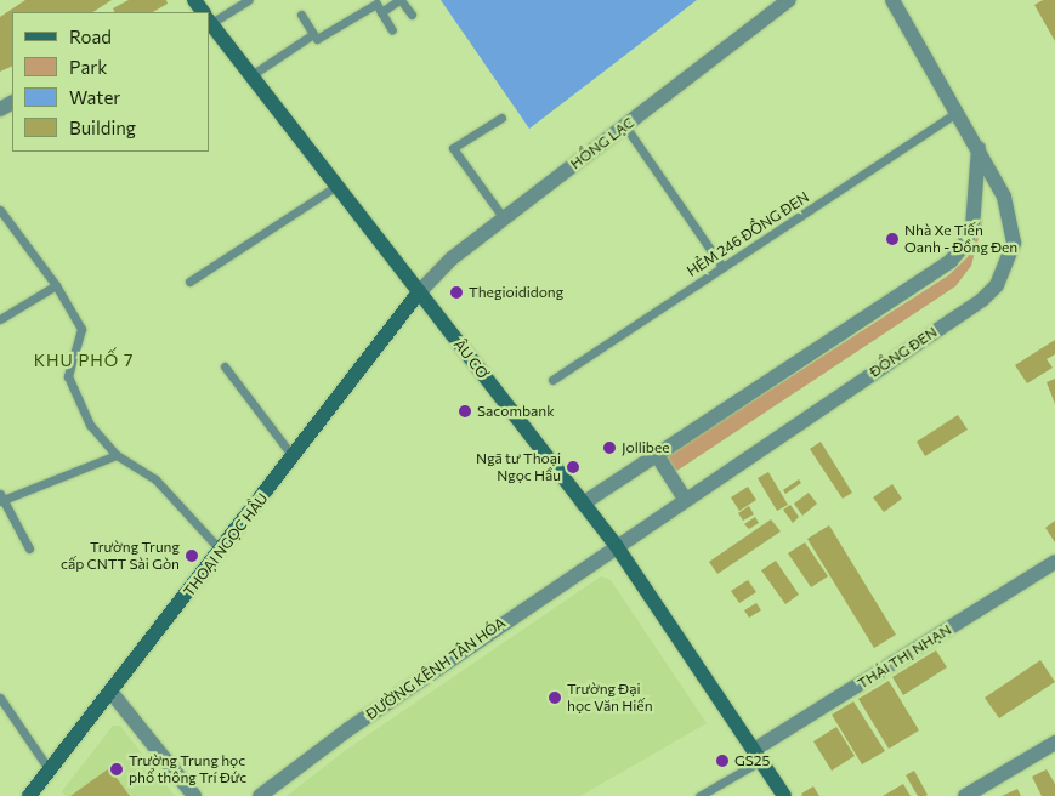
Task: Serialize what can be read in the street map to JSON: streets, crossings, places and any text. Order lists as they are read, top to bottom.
{
  "streets": {
    "main road": ["ÂU CƠ", "THOẠI NGỌC HẦU"],
    "street": [
      "HỒNG LẠC",
      "ĐỒNG ĐEN",
      "THÁI THỊ NHẠN",
      "ĐƯỜNG KÊNH TÂN HÓA"
    ],
    "lane": ["HẺM 246 ĐỒNG ĐEN"]
  },
  "crossings": [
    ["HỒNG LẠC", "ÂU CƠ"],
    ["HỒNG LẠC", "THOẠI NGỌC HẦU"],
    ["HẺM 246 ĐỒNG ĐEN", "ĐỒNG ĐEN"],
    ["ĐỒNG ĐEN", "ÂU CƠ"],
    ["ĐỒNG ĐEN", "ĐƯỜNG KÊNH TÂN HÓA"],
    ["ÂU CƠ", "THOẠI NGỌC HẦU"],
    ["ÂU CƠ", "THÁI THỊ NHẠN"],
    ["ÂU CƠ", "ĐƯỜNG KÊNH TÂN HÓA"]
  ],
  "districts": ["KHU PHỐ 7"],
  "places": [
    "Nhà Xe Tiến Oanh - Đồng Đen",
    "Thegioididong",
    "Sacombank",
    "Jollibee",
    "Ngã tư Thoại Ngọc Hầu",
    "Trường Trung cấp CNTT Sài Gòn",
    "Trường Đại học Văn Hiến",
    "GS25",
    "Trường Trung học phổ thông Trí Đức"
  ],
  "legend": [
    "Road",
    "Park",
    "Water",
    "Building"
  ]
}
